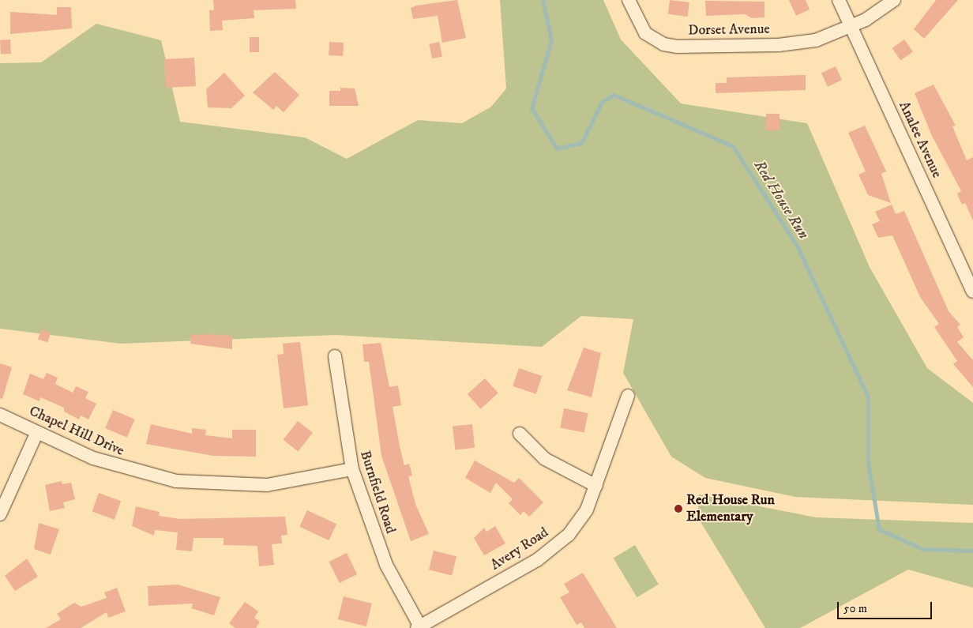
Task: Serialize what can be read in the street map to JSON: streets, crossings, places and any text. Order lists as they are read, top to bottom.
{
  "streets": {
    "street": [
      "Dorset Avenue",
      "Analee Avenue",
      "Chapel Hill Drive",
      "Burnfield Road",
      "Avery Road"
    ]
  },
  "crossings": [
    ["Dorset Avenue", "Analee Avenue"],
    ["Chapel Hill Drive", "Burnfield Road"],
    ["Burnfield Road", "Avery Road"]
  ],
  "water": ["Red House Run"],
  "places": ["Red House Run Elementary"],
  "scale_bar": "50 m"
}
